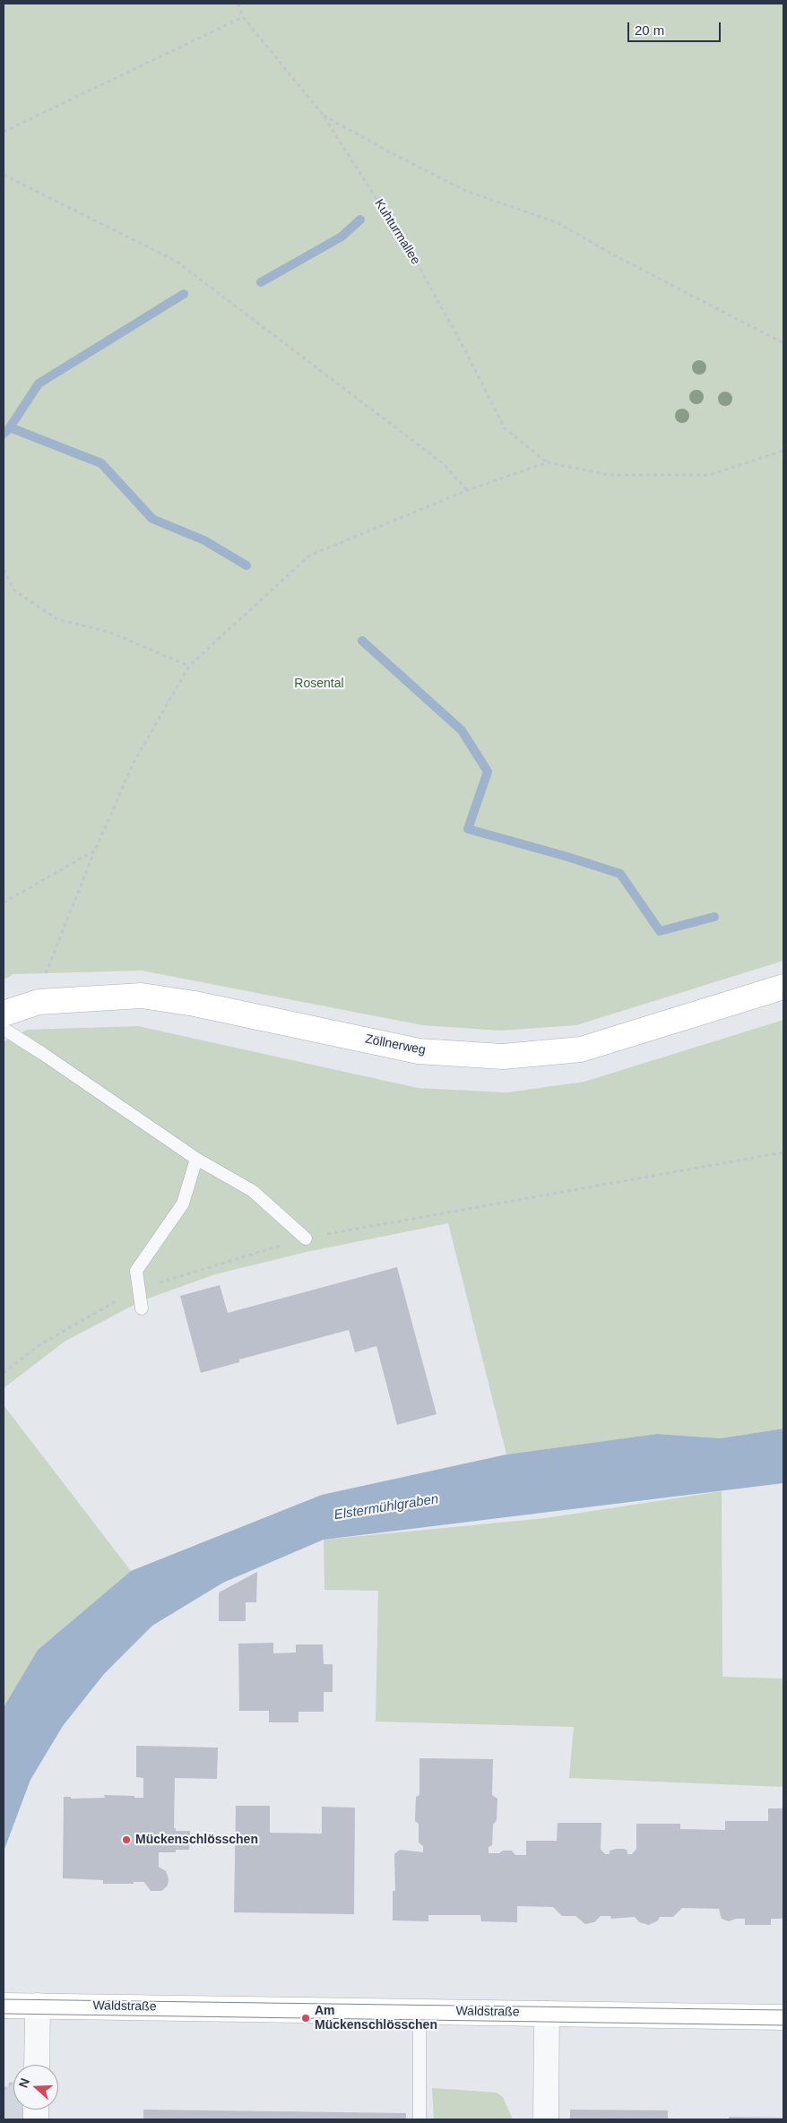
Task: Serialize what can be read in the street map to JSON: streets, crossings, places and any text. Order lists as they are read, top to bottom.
{
  "streets": {
    "main road": ["Zöllnerweg", "Waldstraße"],
    "path": ["Kuhturmallee"]
  },
  "water": ["Elstermühlgraben"],
  "parks": ["Rosental"],
  "places": ["Mückenschlösschen", "Am Mückenschlösschen"],
  "scale_bar": "20 m",
  "north": "left"
}
